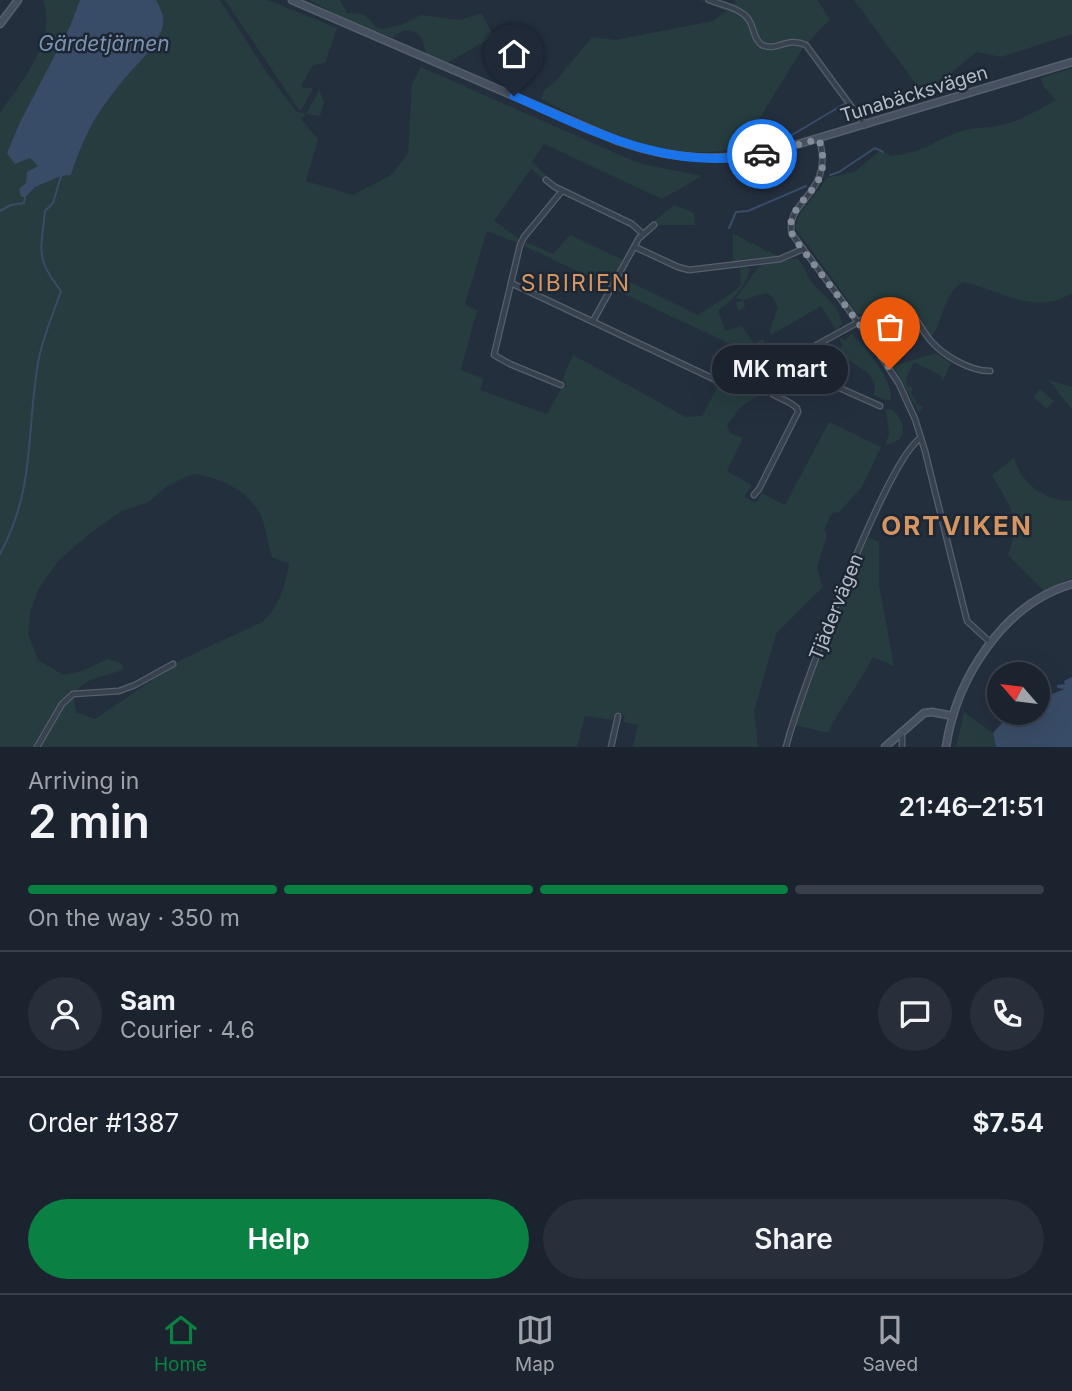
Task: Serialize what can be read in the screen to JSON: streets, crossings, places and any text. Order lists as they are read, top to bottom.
{
  "streets": {
    "street": ["Tunabäcksvägen", "Tjädervägen"]
  },
  "districts": ["SIBIRIEN", "ORTVIKEN"],
  "water": ["Gärdetjärnen"],
  "places": ["MK mart"],
  "north": "top left",
  "page": {
    "bubble": "MK mart",
    "heading": ["2 min", "Arriving in", "21:46–21:51"],
    "panel": [
      "Sam",
      "Courier · 4.6",
      "Order #1387",
      "$7.54"
    ],
    "bar": "On the way · 350 m",
    "buttons": ["Help", "Share"],
    "tabs": ["Home", "Map", "Saved"]
  }
}
